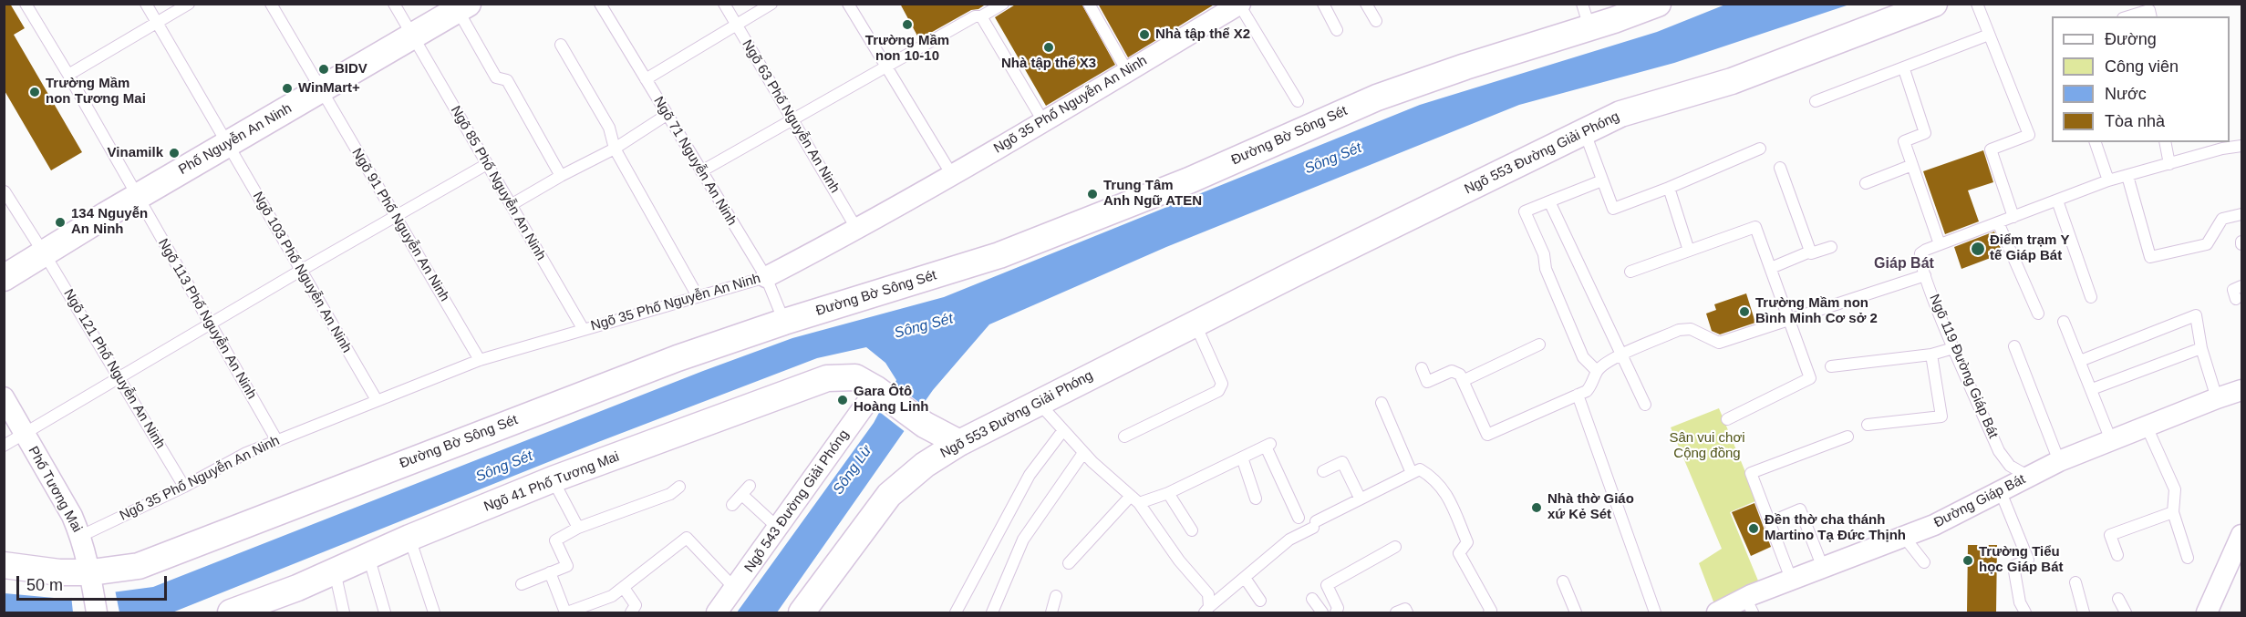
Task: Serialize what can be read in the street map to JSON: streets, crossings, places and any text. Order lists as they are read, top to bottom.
{
  "streets": {
    "street": [
      "Ngõ 35 Phố Nguyễn An Ninh",
      "Đường Bờ Sông Sét",
      "Phố Nguyễn An Ninh",
      "Ngõ 553 Đường Giải Phóng",
      "Ngõ 41 Phố Tương Mai",
      "Phố Tương Mai",
      "Ngõ 543 Đường Giải Phóng",
      "Đường Giáp Bát"
    ],
    "lane": [
      "Ngõ 63 Phố Nguyễn An Ninh",
      "Ngõ 71 Nguyễn An Ninh",
      "Ngõ 85 Phố Nguyễn An Ninh",
      "Ngõ 91 Phố Nguyễn An Ninh",
      "Ngõ 103 Phố Nguyễn An Ninh",
      "Ngõ 113 Phố Nguyễn An Ninh",
      "Ngõ 119 Đường Giáp Bát",
      "Ngõ 121 Phố Nguyễn An Ninh"
    ]
  },
  "crossings": [
    ["Ngõ 35 Phố Nguyễn An Ninh", "Ngõ 63 Phố Nguyễn An Ninh"],
    ["Ngõ 35 Phố Nguyễn An Ninh", "Ngõ 71 Nguyễn An Ninh"],
    ["Ngõ 35 Phố Nguyễn An Ninh", "Ngõ 85 Phố Nguyễn An Ninh"],
    ["Ngõ 35 Phố Nguyễn An Ninh", "Ngõ 91 Phố Nguyễn An Ninh"],
    ["Ngõ 35 Phố Nguyễn An Ninh", "Ngõ 103 Phố Nguyễn An Ninh"],
    ["Ngõ 35 Phố Nguyễn An Ninh", "Ngõ 113 Phố Nguyễn An Ninh"],
    ["Ngõ 35 Phố Nguyễn An Ninh", "Ngõ 121 Phố Nguyễn An Ninh"],
    ["Ngõ 35 Phố Nguyễn An Ninh", "Phố Tương Mai"],
    ["Đường Bờ Sông Sét", "Ngõ 71 Nguyễn An Ninh"],
    ["Đường Bờ Sông Sét", "Phố Tương Mai"],
    ["Phố Nguyễn An Ninh", "Ngõ 85 Phố Nguyễn An Ninh"],
    ["Phố Nguyễn An Ninh", "Ngõ 91 Phố Nguyễn An Ninh"],
    ["Phố Nguyễn An Ninh", "Ngõ 103 Phố Nguyễn An Ninh"],
    ["Phố Nguyễn An Ninh", "Ngõ 113 Phố Nguyễn An Ninh"],
    ["Phố Nguyễn An Ninh", "Ngõ 121 Phố Nguyễn An Ninh"],
    ["Ngõ 553 Đường Giải Phóng", "Ngõ 41 Phố Tương Mai"],
    ["Ngõ 119 Đường Giáp Bát", "Đường Giáp Bát"],
    ["Ngõ 41 Phố Tương Mai", "Ngõ 543 Đường Giải Phóng"]
  ],
  "districts": ["Giáp Bát"],
  "water": ["Sông Sét", "Sông Lừ"],
  "parks": ["Sân vui chơi Cộng đồng"],
  "places": [
    "Trường Mầm non 10-10",
    "Nhà tập thể X2",
    "Nhà tập thể X3",
    "BIDV",
    "WinMart+",
    "Trường Mầm non Tương Mai",
    "Vinamilk",
    "Trung Tâm Anh Ngữ ATEN",
    "134 Nguyễn An Ninh",
    "Điểm trạm Y tế Giáp Bát",
    "Trường Mầm non Bình Minh Cơ sở 2",
    "Gara Ôtô Hoàng Linh",
    "Nhà thờ Giáo xứ Kẻ Sét",
    "Đền thờ cha thánh Martino Tạ Đức Thịnh",
    "Trường Tiểu học Giáp Bát"
  ],
  "legend": [
    "Đường",
    "Công viên",
    "Nước",
    "Tòa nhà"
  ],
  "scale_bar": "50 m"
}
